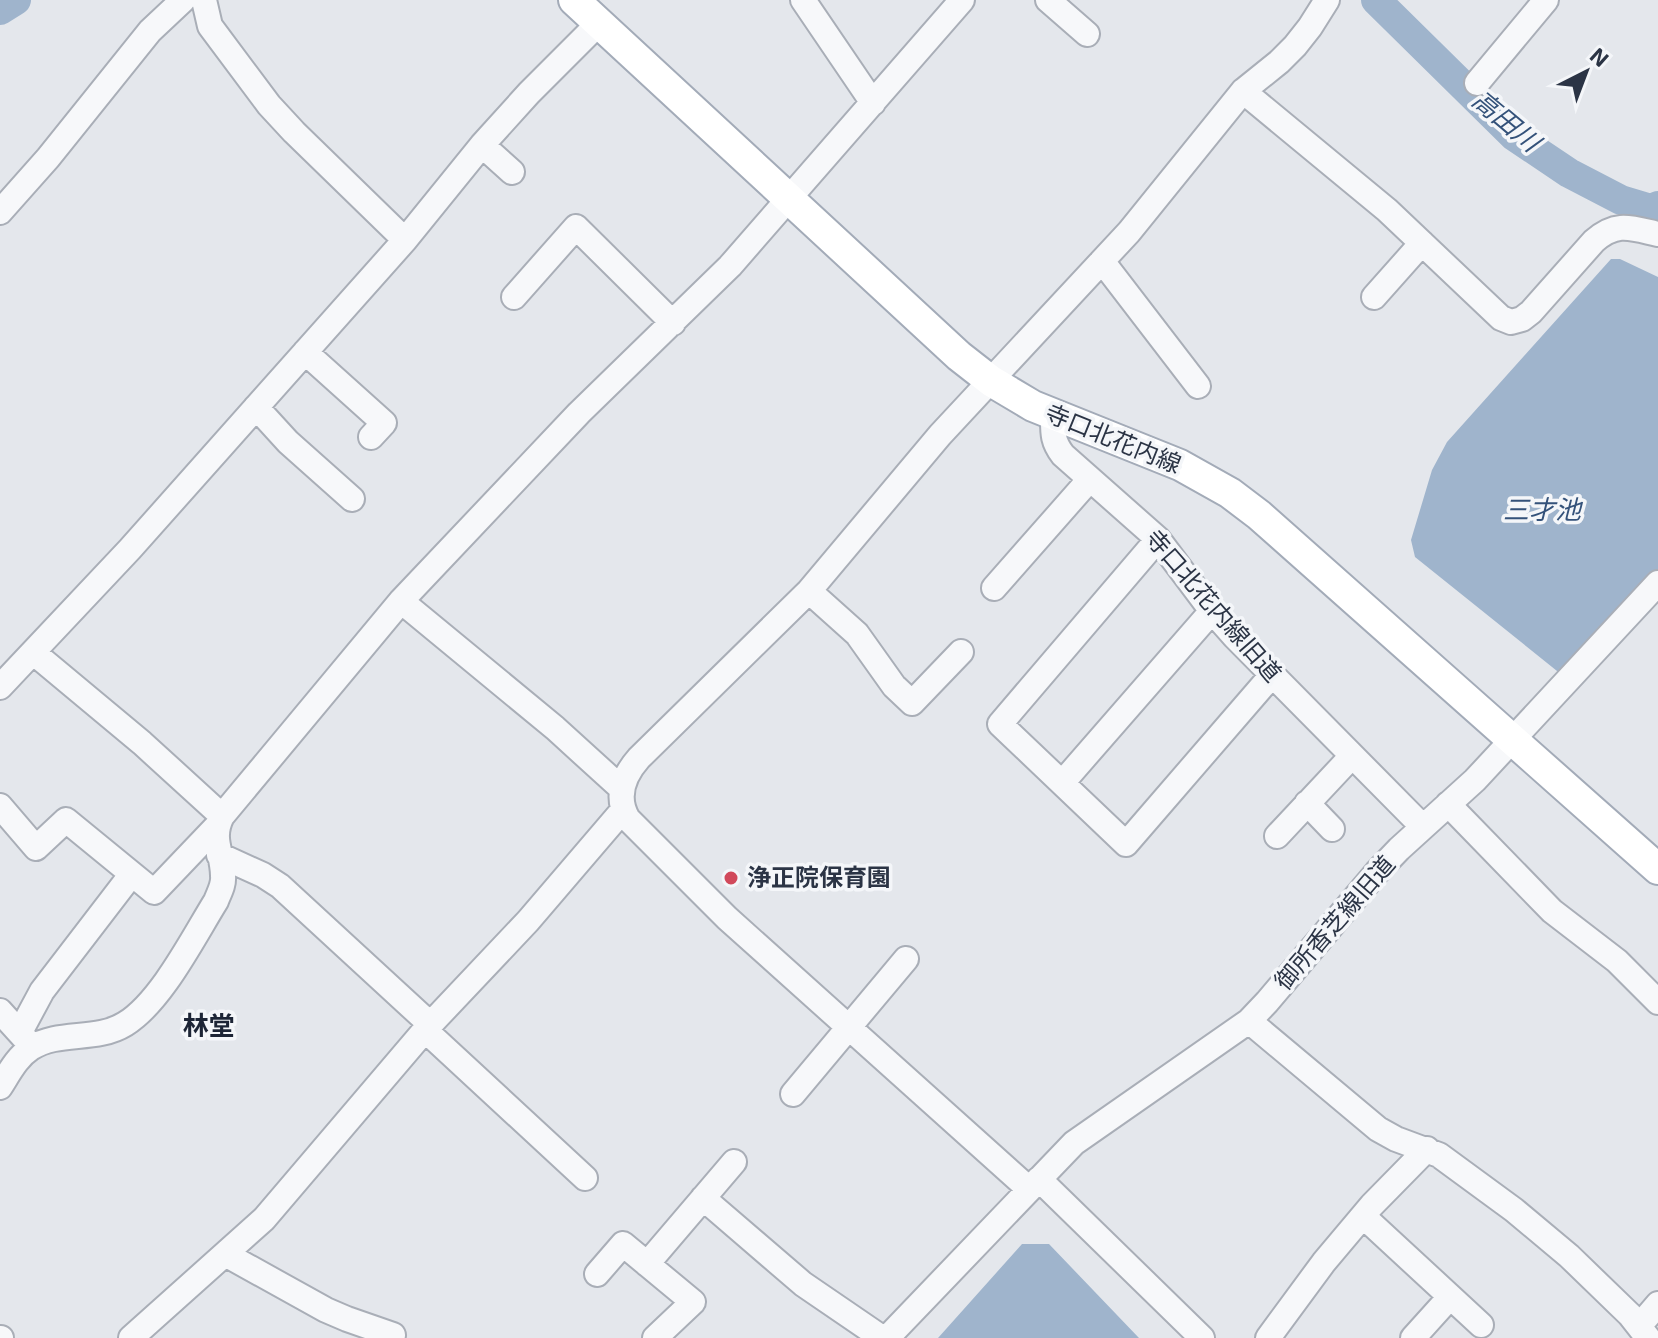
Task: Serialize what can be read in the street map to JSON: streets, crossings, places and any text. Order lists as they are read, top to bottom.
{
  "streets": {
    "main road": ["寺口北花内線"],
    "street": ["寺口北花内線旧道", "御所香芝線旧道"]
  },
  "crossings": [
    ["寺口北花内線", "寺口北花内線旧道"],
    ["寺口北花内線", "御所香芝線旧道"],
    ["寺口北花内線旧道", "御所香芝線旧道"]
  ],
  "districts": ["林堂"],
  "water": ["高田川", "三才池"],
  "places": ["浄正院保育園"],
  "north": "top right"
}
